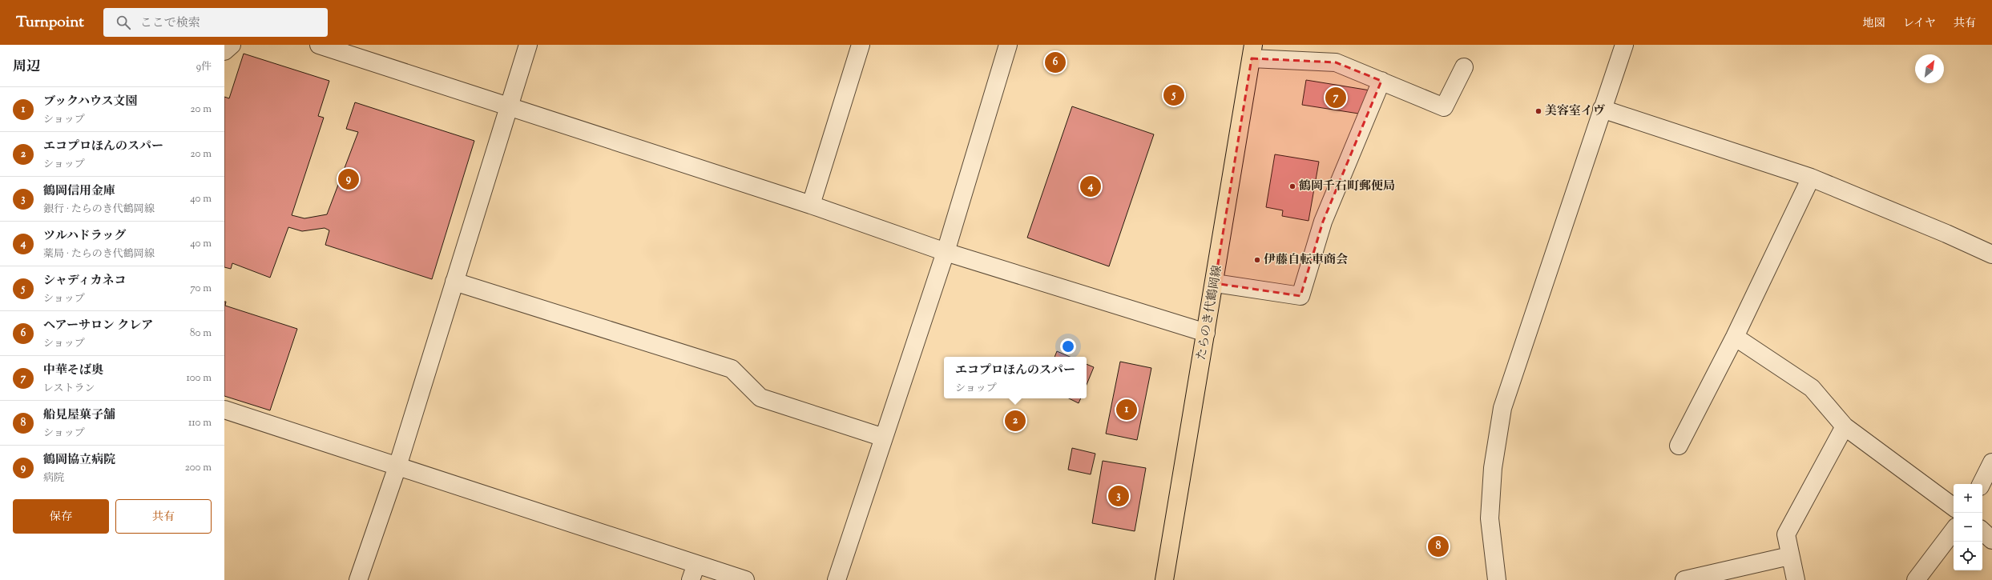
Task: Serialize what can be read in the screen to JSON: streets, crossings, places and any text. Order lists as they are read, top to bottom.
{
  "streets": {
    "main road": ["たらのき代鶴岡線"]
  },
  "places": ["美容室イヴ", "鶴岡千石町郵便局", "伊藤自転車商会"],
  "north": "top right",
  "page": {
    "header": "Turnpoint",
    "search": "ここで検索",
    "nav": ["地図", "レイヤ", "共有"],
    "heading": ["周辺", "9件"],
    "pins": [
      "6",
      "5",
      "7",
      "9",
      "4",
      "1",
      "2",
      "3",
      "8"
    ],
    "list": [
      {
        "mark": "1",
        "name": "ブックハウス文園",
        "note": "ショップ",
        "value": "20 m"
      },
      {
        "mark": "2",
        "name": "エコプロほんのスパー",
        "note": "ショップ",
        "value": "20 m"
      },
      {
        "mark": "3",
        "name": "鶴岡信用金庫",
        "note": "銀行 · たらのき代鶴岡線",
        "value": "40 m"
      },
      {
        "mark": "4",
        "name": "ツルハドラッグ",
        "note": "薬局 · たらのき代鶴岡線",
        "value": "40 m"
      },
      {
        "mark": "5",
        "name": "シャディカネコ",
        "note": "ショップ",
        "value": "70 m"
      },
      {
        "mark": "6",
        "name": "ヘアーサロン クレア",
        "note": "ショップ",
        "value": "80 m"
      },
      {
        "mark": "7",
        "name": "中華そば奥",
        "note": "レストラン",
        "value": "100 m"
      },
      {
        "mark": "8",
        "name": "船見屋菓子舗",
        "note": "ショップ",
        "value": "110 m"
      },
      {
        "mark": "9",
        "name": "鶴岡協立病院",
        "note": "病院",
        "value": "200 m"
      }
    ],
    "popup": ["エコプロほんのスパー", "ショップ"],
    "map_buttons": ["+", "−"],
    "buttons": ["保存", "共有"]
  }
}
